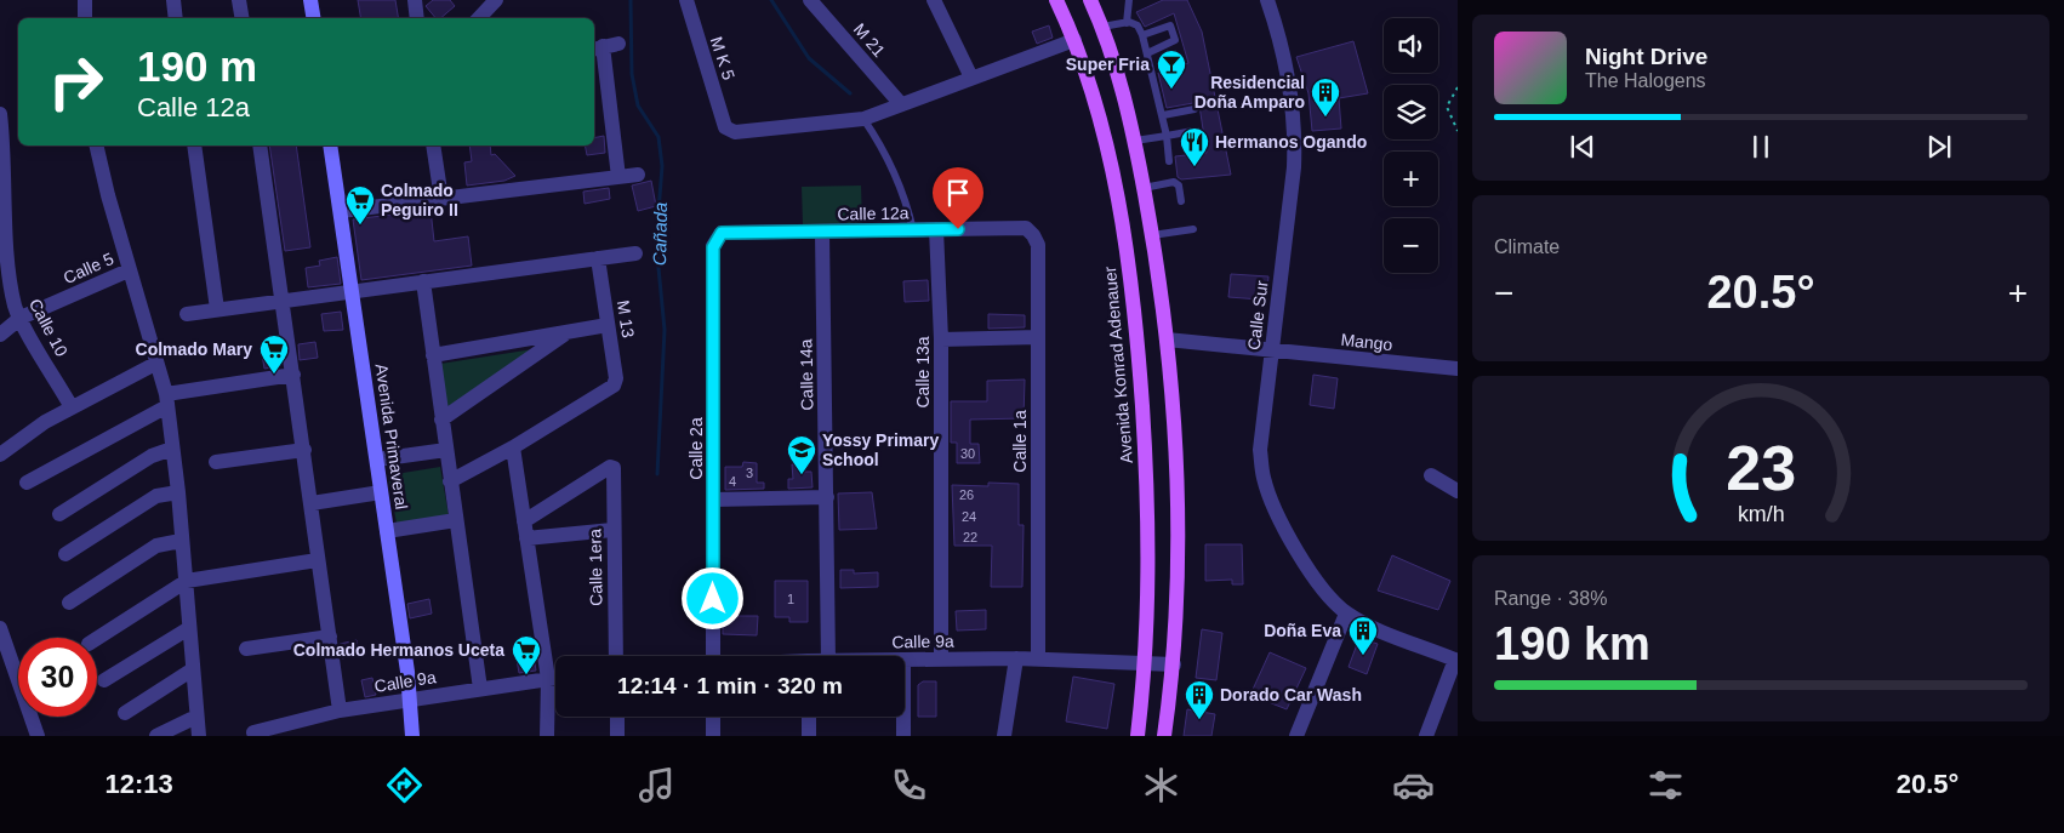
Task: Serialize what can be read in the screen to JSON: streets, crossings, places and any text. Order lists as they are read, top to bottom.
{
  "streets": {
    "main road": ["Avenida Konrad Adenauer"],
    "street": [
      "M 21",
      "M K 5",
      "Calle 12a",
      "Calle 5",
      "Calle Sur",
      "M 13",
      "Calle 10",
      "Mango",
      "Calle 13a",
      "Calle 14a",
      "Avenida Primaveral",
      "Calle 1a",
      "Calle 2a",
      "Calle 1era",
      "Calle 9a"
    ]
  },
  "crossings": [
    ["Calle 12a", "Calle 13a"],
    ["Calle 12a", "Calle 14a"],
    ["Calle 12a", "Calle 1a"],
    ["Calle 12a", "Calle 2a"],
    ["Calle 5", "Calle 10"],
    ["Calle Sur", "Mango"],
    ["Avenida Konrad Adenauer", "Calle 9a"],
    ["Calle 13a", "Calle 9a"],
    ["Avenida Primaveral", "Calle 9a"],
    ["Calle 1a", "Calle 9a"]
  ],
  "water": ["Cañada"],
  "places": {
    "bar": ["Super Fria"],
    "building": ["Residencial Doña Amparo", "Doña Eva", "Dorado Car Wash"],
    "restaurant": ["Hermanos Ogando"],
    "supermarket": ["Colmado Peguiro II", "Colmado Mary", "Colmado Hermanos Uceta"],
    "school or university": ["Yossy Primary School"]
  },
  "house_numbers": [
    "30",
    "3",
    "4",
    "26",
    "24",
    "22",
    "1"
  ],
  "page": {
    "map_buttons": ["+", "−"],
    "turn": ["190 m", "Calle 12a"],
    "song": ["Night Drive", "The Halogens"],
    "tile": [
      "Climate",
      ["Range · 38%", "190 km"]
    ],
    "heat": ["−", "20.5°", "+"],
    "limit": "30",
    "trip": "12:14 · 1 min · 320 m",
    "tabs": ["12:13", "20.5°"],
    "gauge": ["23", "km/h"]
  }
}
